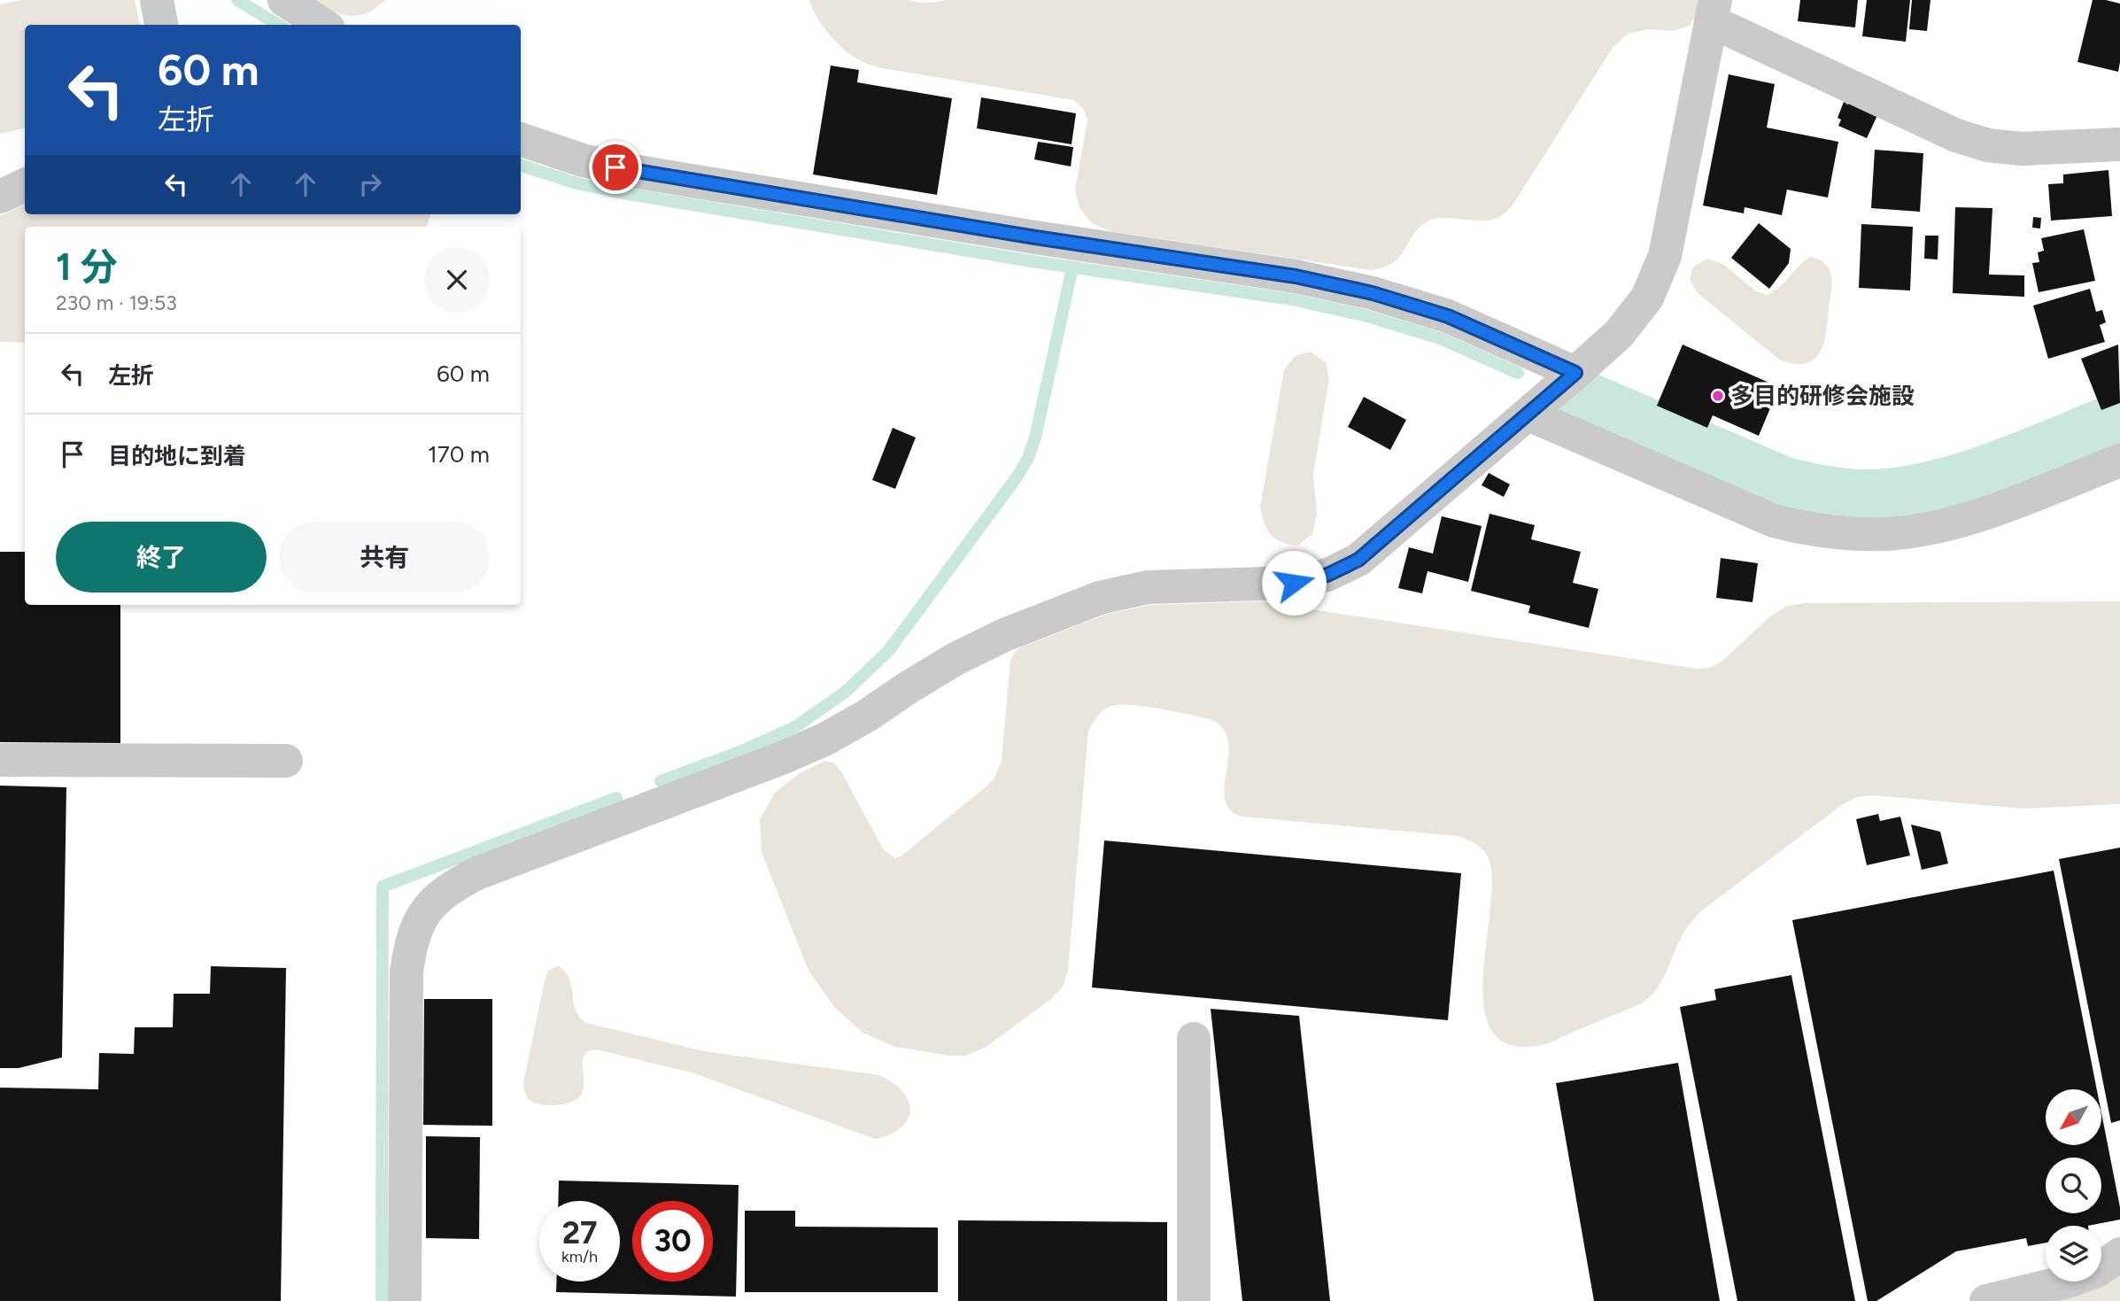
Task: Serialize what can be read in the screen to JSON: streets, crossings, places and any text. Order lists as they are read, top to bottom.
{
  "places": ["多目的研修会施設"],
  "north": "bottom left",
  "page": {
    "turn": ["60 m", "左折"],
    "heading": ["1 分", "230 m · 19:53"],
    "list": [
      {
        "name": "左折",
        "value": "60 m"
      },
      {
        "name": "目的地に到着",
        "value": "170 m"
      }
    ],
    "buttons": ["終了", "共有"],
    "speed": "27 km/h",
    "limit": "30"
  }
}
